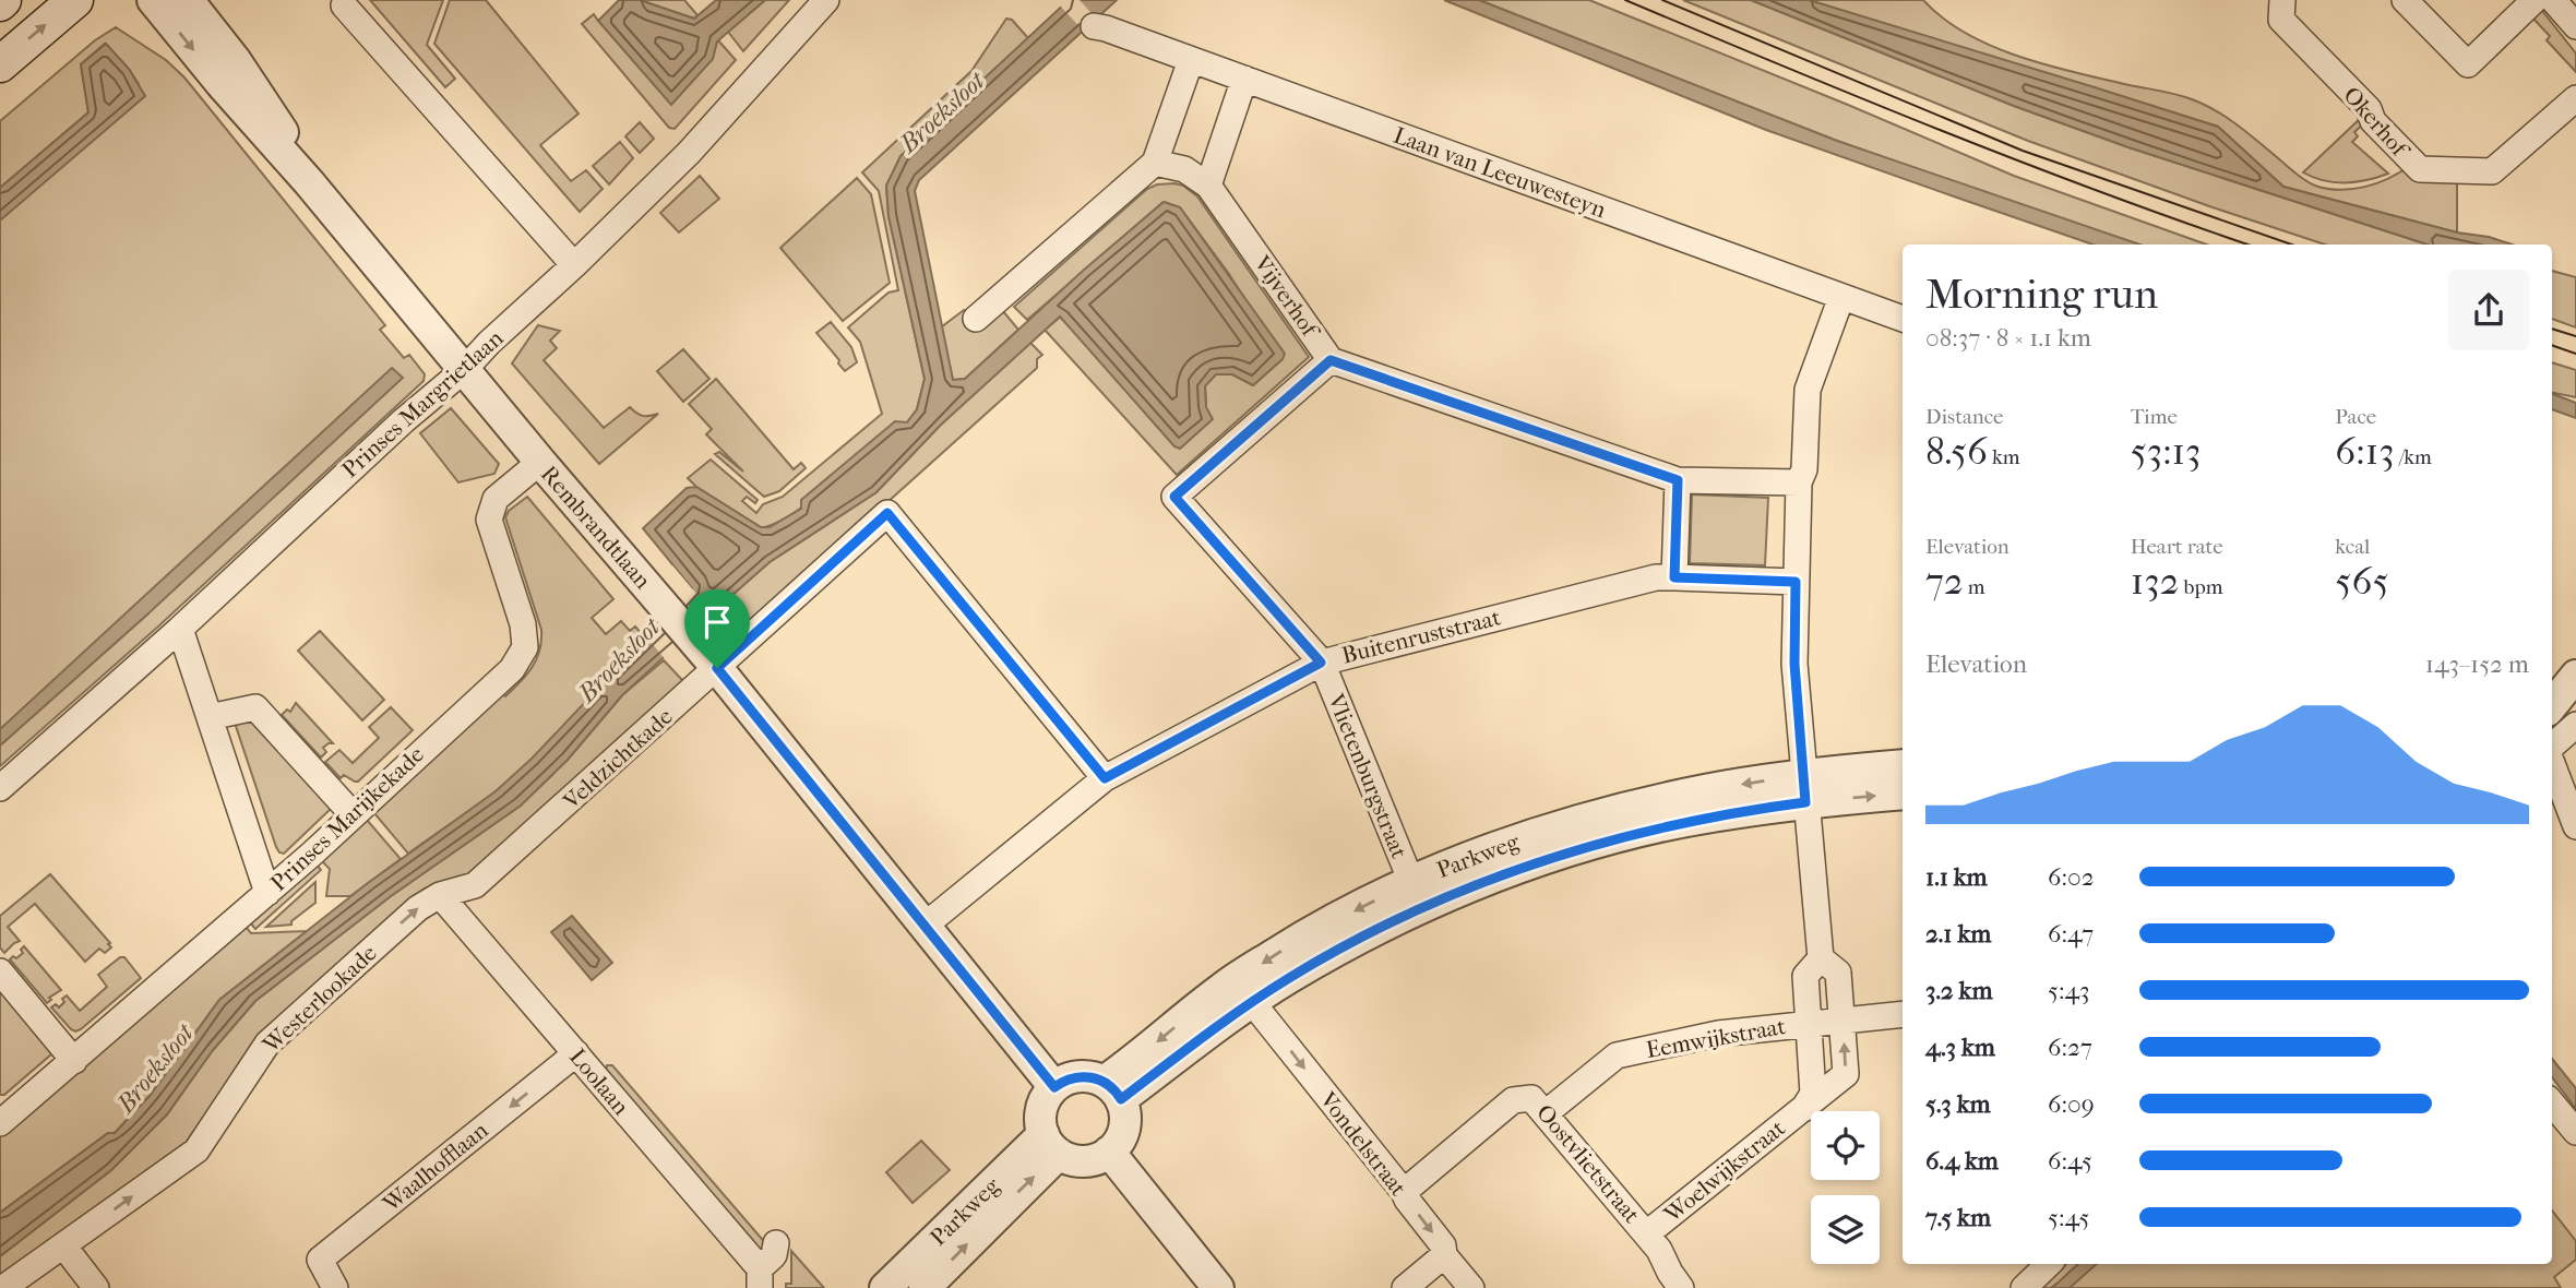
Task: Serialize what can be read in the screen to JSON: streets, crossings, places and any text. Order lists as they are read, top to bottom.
{
  "streets": {
    "street": [
      "Okerhof",
      "Laan van Leeuwesteyn",
      "Vijverhof",
      "Prinses Margrietlaan",
      "Rembrandtlaan",
      "Buitenruststraat",
      "Veldzichtkade",
      "Vlietenburgstraat",
      "Prinses Marijkekade",
      "Parkweg",
      "Westerlookade",
      "Eemwijkstraat",
      "Loolaan",
      "Vondelstraat",
      "Oostvlietstraat",
      "Waalhofflaan",
      "Woelwijkstraat"
    ]
  },
  "crossings": [
    ["Vijverhof", "Vlietenburgstraat"],
    ["Prinses Margrietlaan", "Rembrandtlaan"],
    ["Rembrandtlaan", "Buitenruststraat"],
    ["Rembrandtlaan", "Veldzichtkade"],
    ["Rembrandtlaan", "Prinses Marijkekade"],
    ["Rembrandtlaan", "Parkweg"],
    ["Buitenruststraat", "Veldzichtkade"],
    ["Buitenruststraat", "Vlietenburgstraat"],
    ["Veldzichtkade", "Westerlookade"],
    ["Veldzichtkade", "Loolaan"],
    ["Vlietenburgstraat", "Parkweg"],
    ["Parkweg", "Vondelstraat"],
    ["Westerlookade", "Loolaan"],
    ["Eemwijkstraat", "Oostvlietstraat"],
    ["Eemwijkstraat", "Woelwijkstraat"],
    ["Loolaan", "Waalhofflaan"],
    ["Vondelstraat", "Oostvlietstraat"],
    ["Oostvlietstraat", "Woelwijkstraat"]
  ],
  "one_way": ["Westerlookade", "Waalhofflaan"],
  "water": ["Broeksloot"],
  "page": {
    "heading": ["Morning run", "08:37 · 8 × 1.1 km"],
    "stats": [
      ["Distance", "8.56 km"],
      ["Time", "53:13"],
      ["Pace", "6:13 /km"],
      ["Elevation", "72 m"],
      ["Heart rate", "132 bpm"],
      ["kcal", "565"]
    ],
    "chart": ["Elevation", "143–152 m"],
    "list": [
      {
        "name": "1.1 km",
        "note": "6:02"
      },
      {
        "name": "2.1 km",
        "note": "6:47"
      },
      {
        "name": "3.2 km",
        "note": "5:43"
      },
      {
        "name": "4.3 km",
        "note": "6:27"
      },
      {
        "name": "5.3 km",
        "note": "6:09"
      },
      {
        "name": "6.4 km",
        "note": "6:45"
      },
      {
        "name": "7.5 km",
        "note": "5:45"
      }
    ]
  }
}
